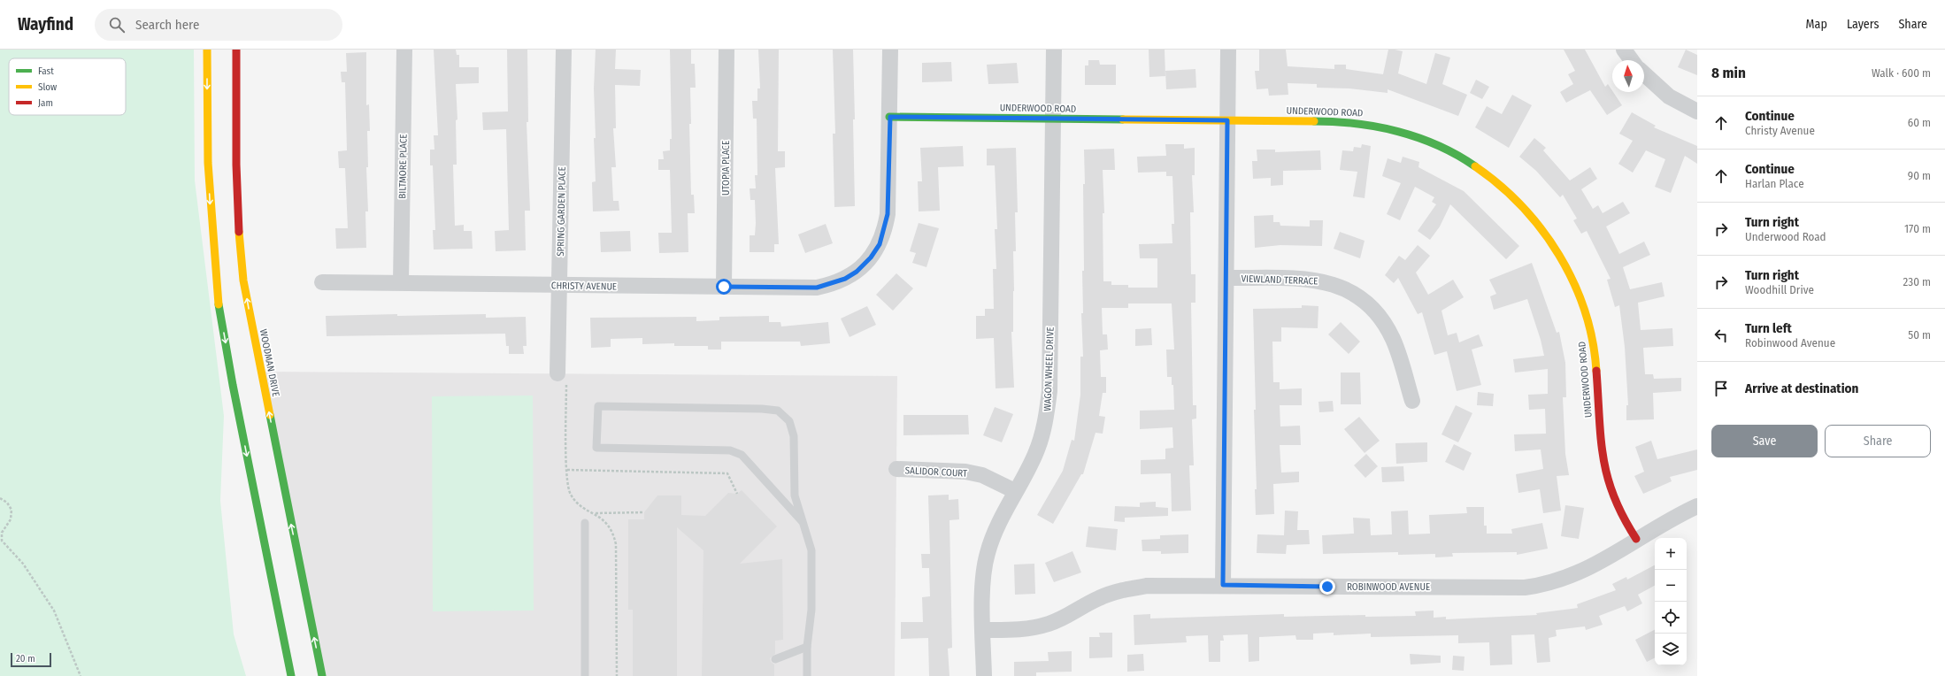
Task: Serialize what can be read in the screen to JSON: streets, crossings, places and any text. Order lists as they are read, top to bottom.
{
  "streets": {
    "main road": ["UNDERWOOD ROAD", "WOODMAN DRIVE"],
    "street": [
      "BILTMORE PLACE",
      "UTOPIA PLACE",
      "SPRING GARDEN PLACE",
      "VIEWLAND TERRACE",
      "CHRISTY AVENUE",
      "WAGON WHEEL DRIVE",
      "SALIDOR COURT",
      "ROBINWOOD AVENUE"
    ]
  },
  "crossings": [
    ["UNDERWOOD ROAD", "CHRISTY AVENUE"],
    ["UNDERWOOD ROAD", "WAGON WHEEL DRIVE"],
    ["UNDERWOOD ROAD", "ROBINWOOD AVENUE"],
    ["BILTMORE PLACE", "CHRISTY AVENUE"],
    ["UTOPIA PLACE", "CHRISTY AVENUE"],
    ["SPRING GARDEN PLACE", "CHRISTY AVENUE"],
    ["WAGON WHEEL DRIVE", "SALIDOR COURT"],
    ["WAGON WHEEL DRIVE", "ROBINWOOD AVENUE"]
  ],
  "legend": ["Fast", "Slow", "Jam"],
  "scale_bar": "20 m",
  "north": "top",
  "page": {
    "header": "Wayfind",
    "search": "Search here",
    "nav": ["Map", "Layers", "Share"],
    "heading": ["8 min", "Walk · 600 m"],
    "list": [
      ["Continue", "Christy Avenue", "60 m"],
      ["Continue", "Harlan Place", "90 m"],
      ["Turn right", "Underwood Road", "170 m"],
      ["Turn right", "Woodhill Drive", "230 m"],
      ["Turn left", "Robinwood Avenue", "50 m"],
      "Arrive at destination"
    ],
    "buttons": ["Save", "Share"],
    "map_buttons": ["+", "−"],
    "scale": "20 m"
  }
}
